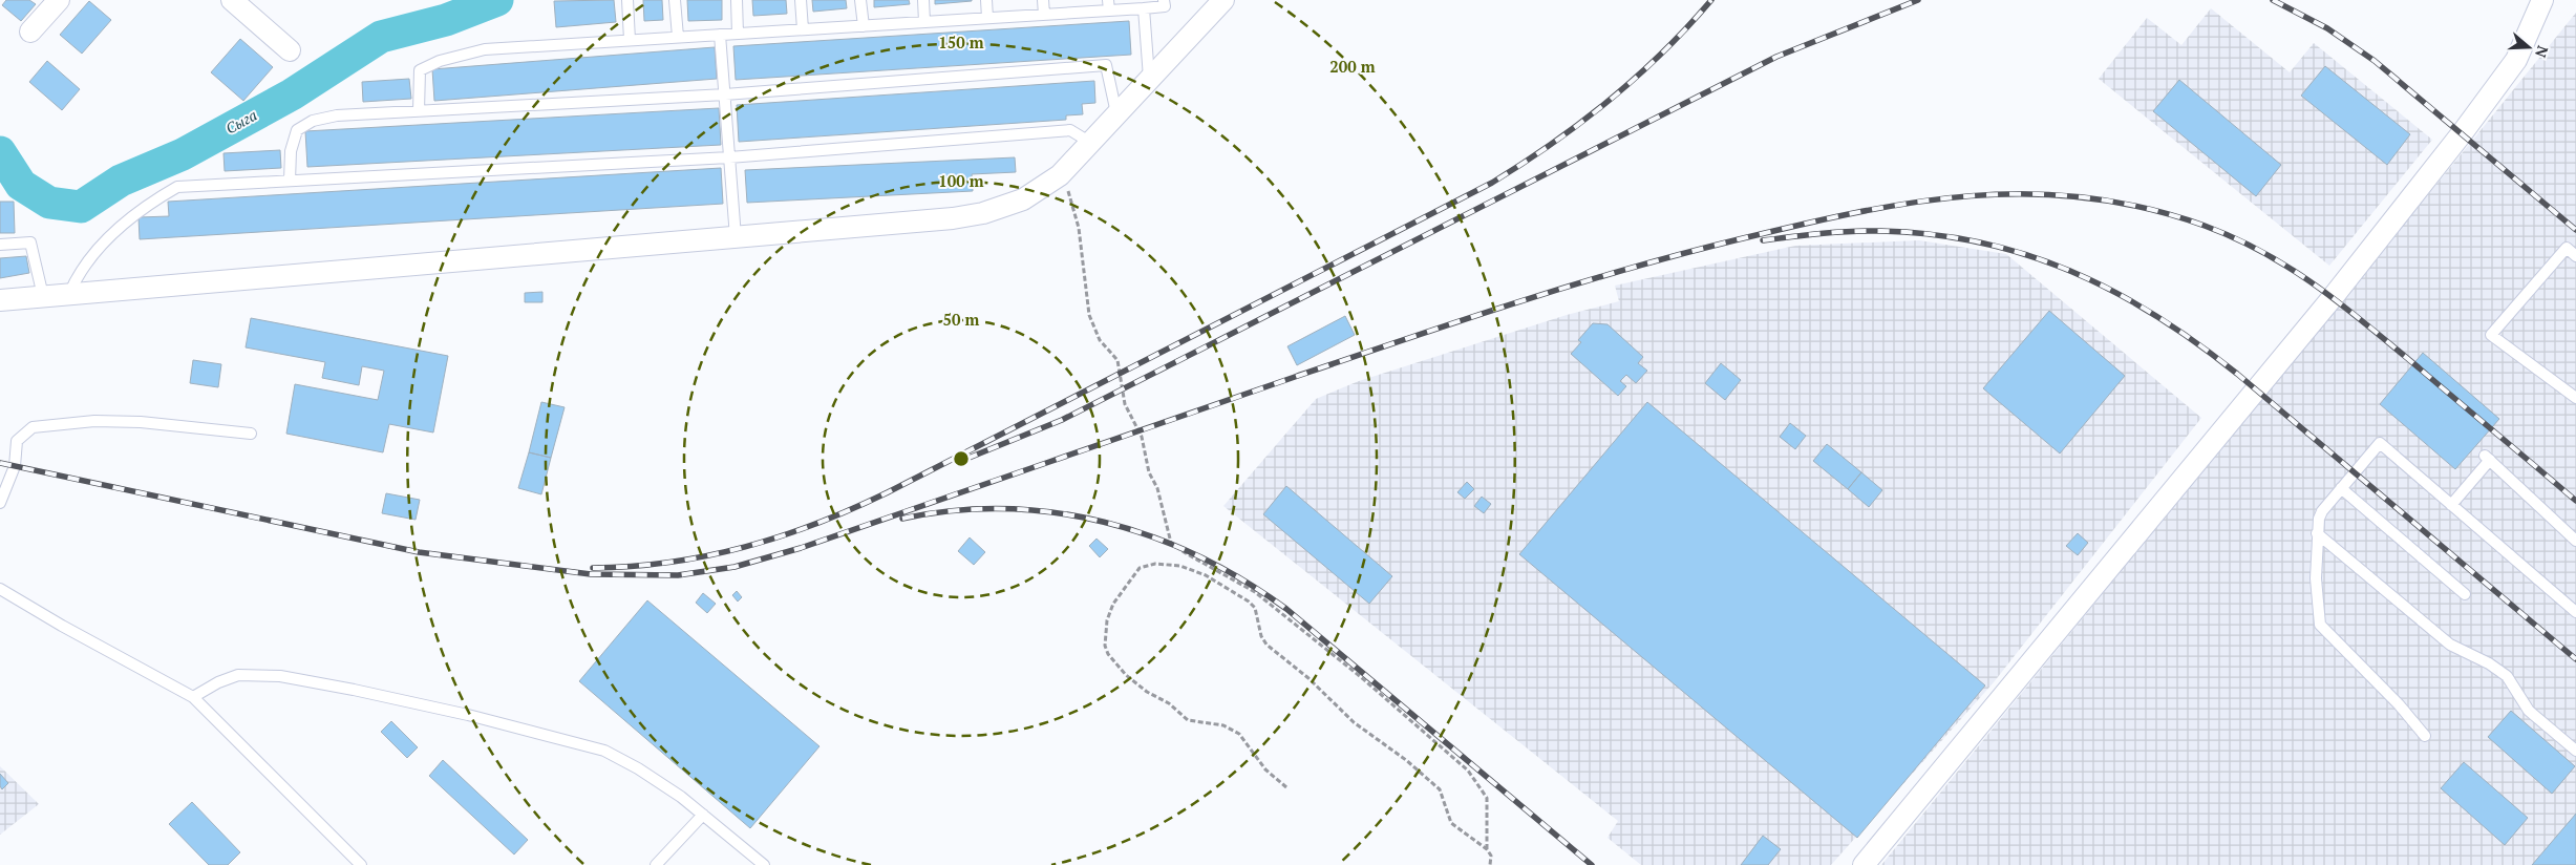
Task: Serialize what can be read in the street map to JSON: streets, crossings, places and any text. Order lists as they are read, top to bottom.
{
  "water": ["Сыга"],
  "north": "right",
  "rings": [
    "150 m",
    "200 m",
    "100 m",
    "50 m"
  ]
}
